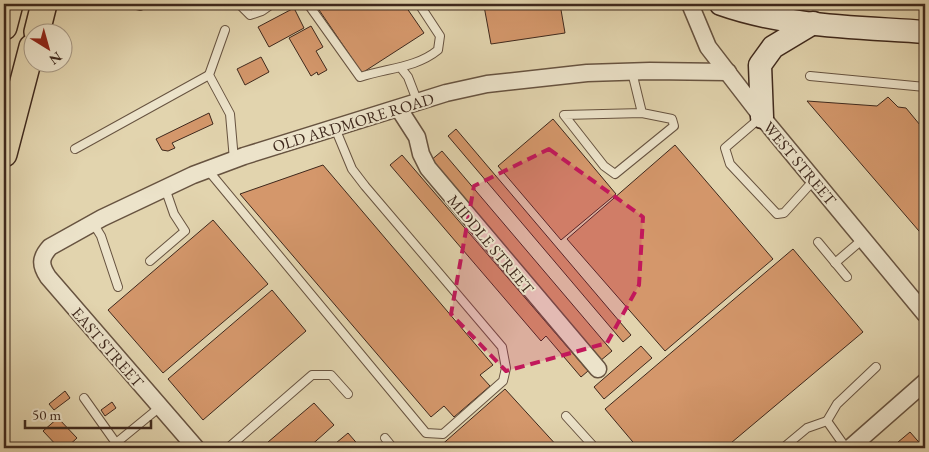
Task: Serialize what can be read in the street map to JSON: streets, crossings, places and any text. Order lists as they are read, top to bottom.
{
  "streets": {
    "street": [
      "OLD ARDMORE ROAD",
      "WEST STREET",
      "MIDDLE STREET",
      "EAST STREET"
    ]
  },
  "crossings": [
    ["OLD ARDMORE ROAD", "WEST STREET"],
    ["OLD ARDMORE ROAD", "MIDDLE STREET"],
    ["OLD ARDMORE ROAD", "EAST STREET"]
  ],
  "scale_bar": "50 m",
  "north": "bottom right"
}
